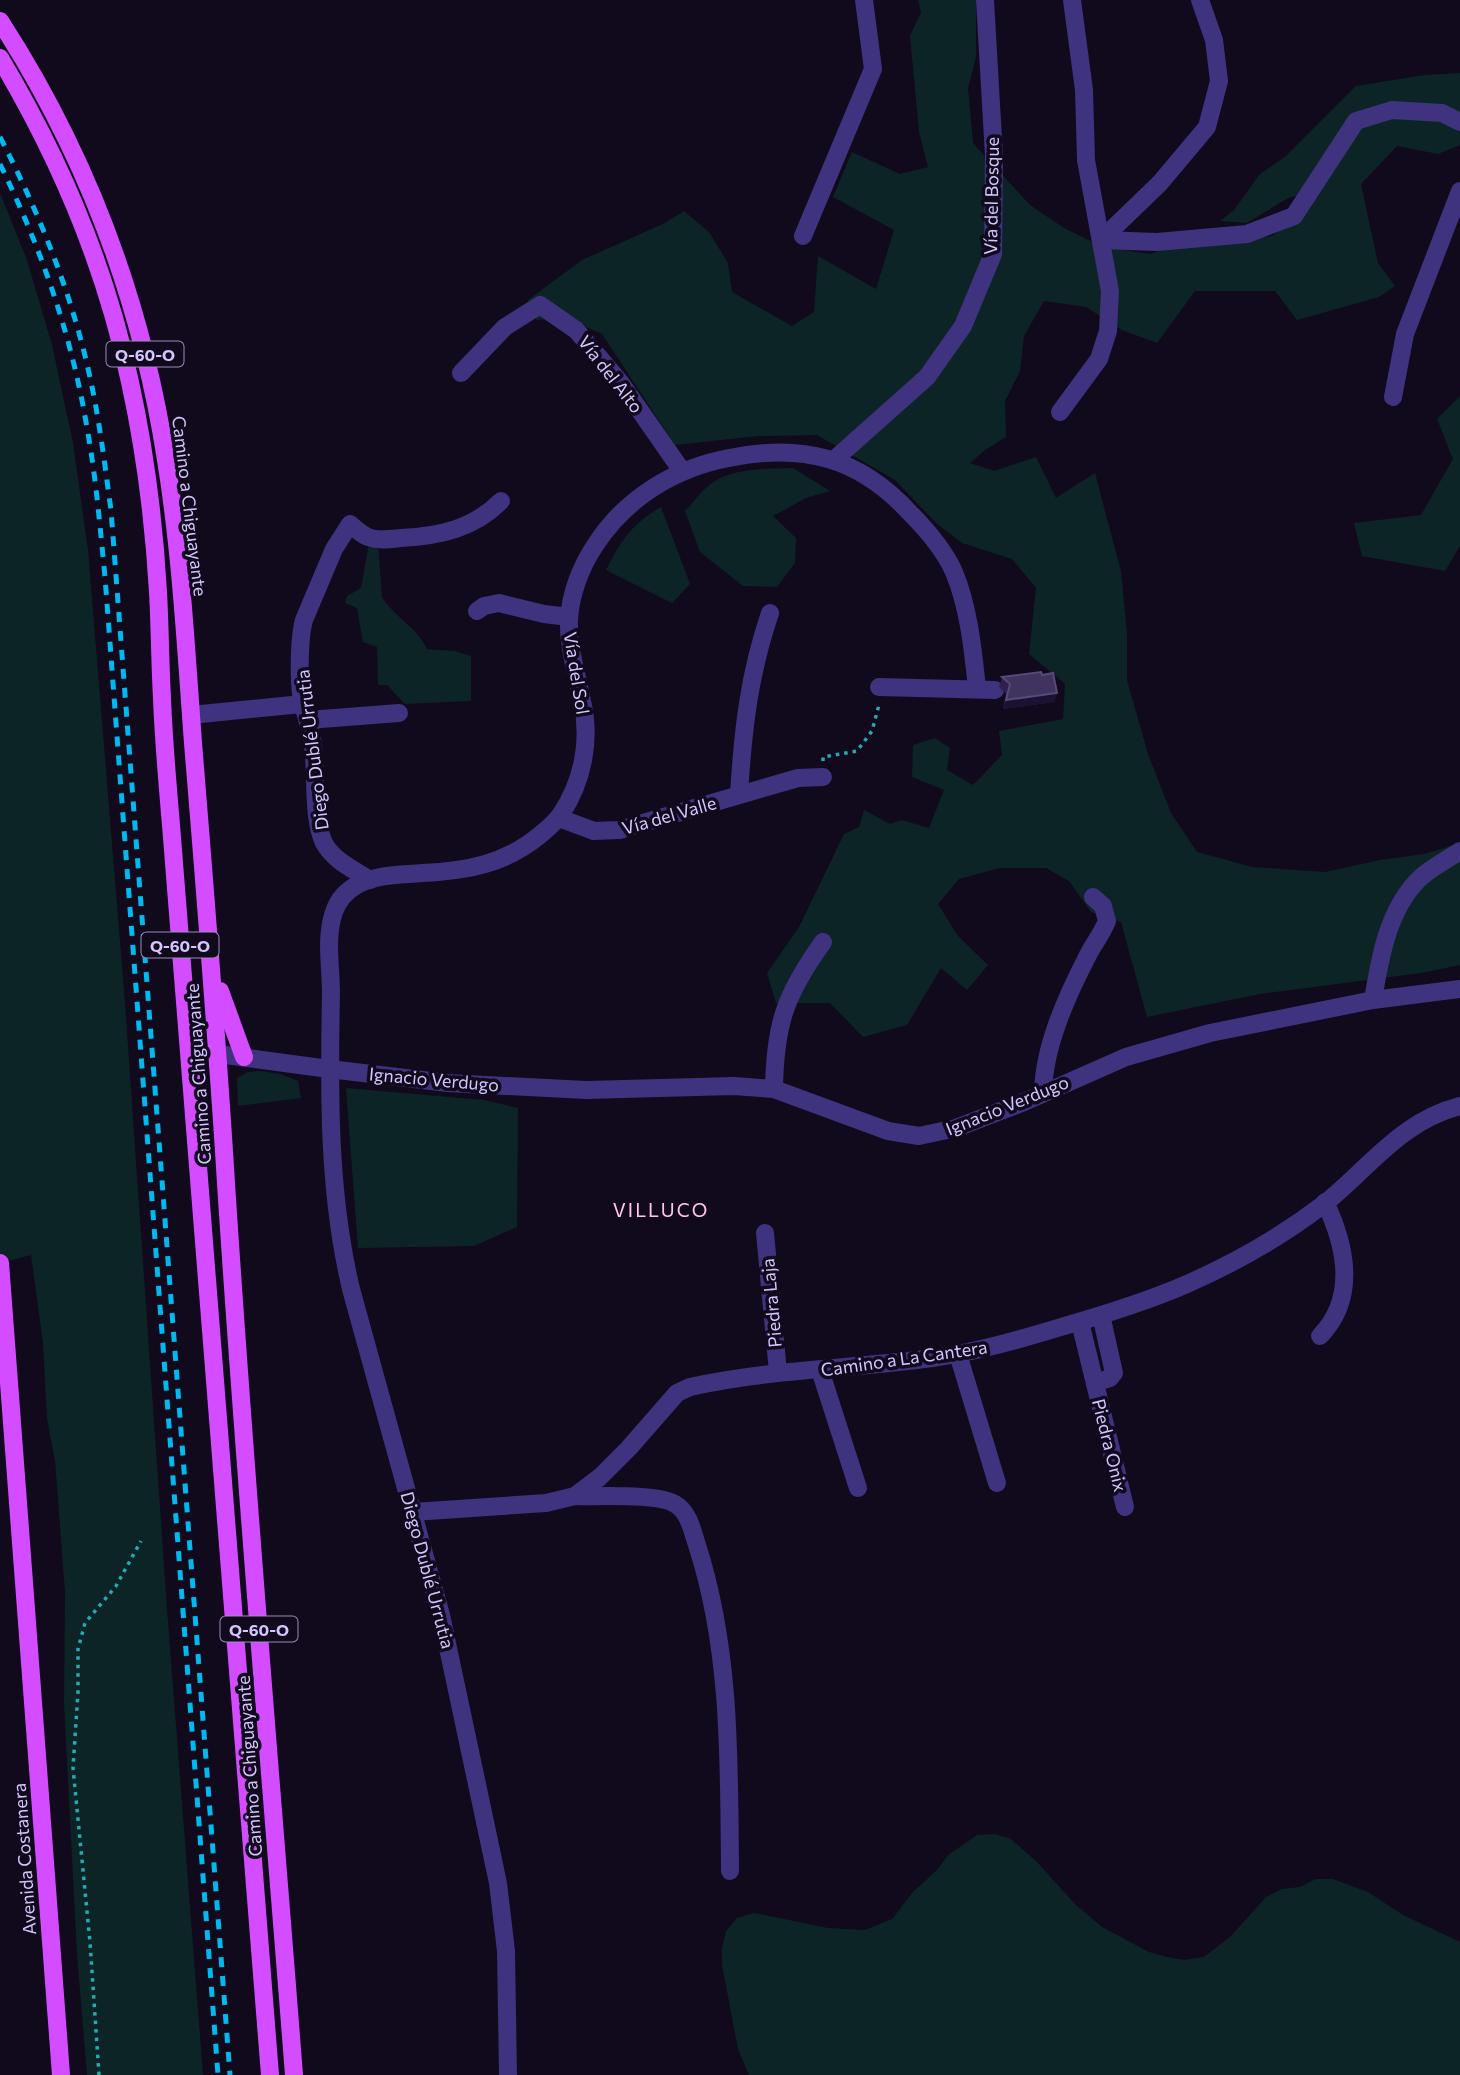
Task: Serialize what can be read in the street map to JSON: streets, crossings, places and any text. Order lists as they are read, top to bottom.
{
  "streets": {
    "main road": ["Q-60-O", "Camino a Chiguayante", "Avenida Costanera"],
    "street": [
      "Vía del Bosque",
      "Vía del Alto",
      "Vía del Sol",
      "Diego Dublé Urrutia",
      "Vía del Valle",
      "Ignacio Verdugo",
      "Piedra Laja",
      "Camino a La Cantera",
      "Piedra Onix"
    ]
  },
  "crossings": [
    ["Vía del Bosque", "Vía del Sol"],
    ["Vía del Alto", "Vía del Sol"],
    ["Camino a Chiguayante", "Ignacio Verdugo"],
    ["Vía del Sol", "Diego Dublé Urrutia"],
    ["Vía del Sol", "Vía del Valle"],
    ["Vía del Sol", "Ignacio Verdugo"],
    ["Diego Dublé Urrutia", "Ignacio Verdugo"],
    ["Diego Dublé Urrutia", "Camino a La Cantera"],
    ["Piedra Laja", "Camino a La Cantera"],
    ["Camino a La Cantera", "Piedra Onix"]
  ],
  "districts": ["VILLUCO"]
}
